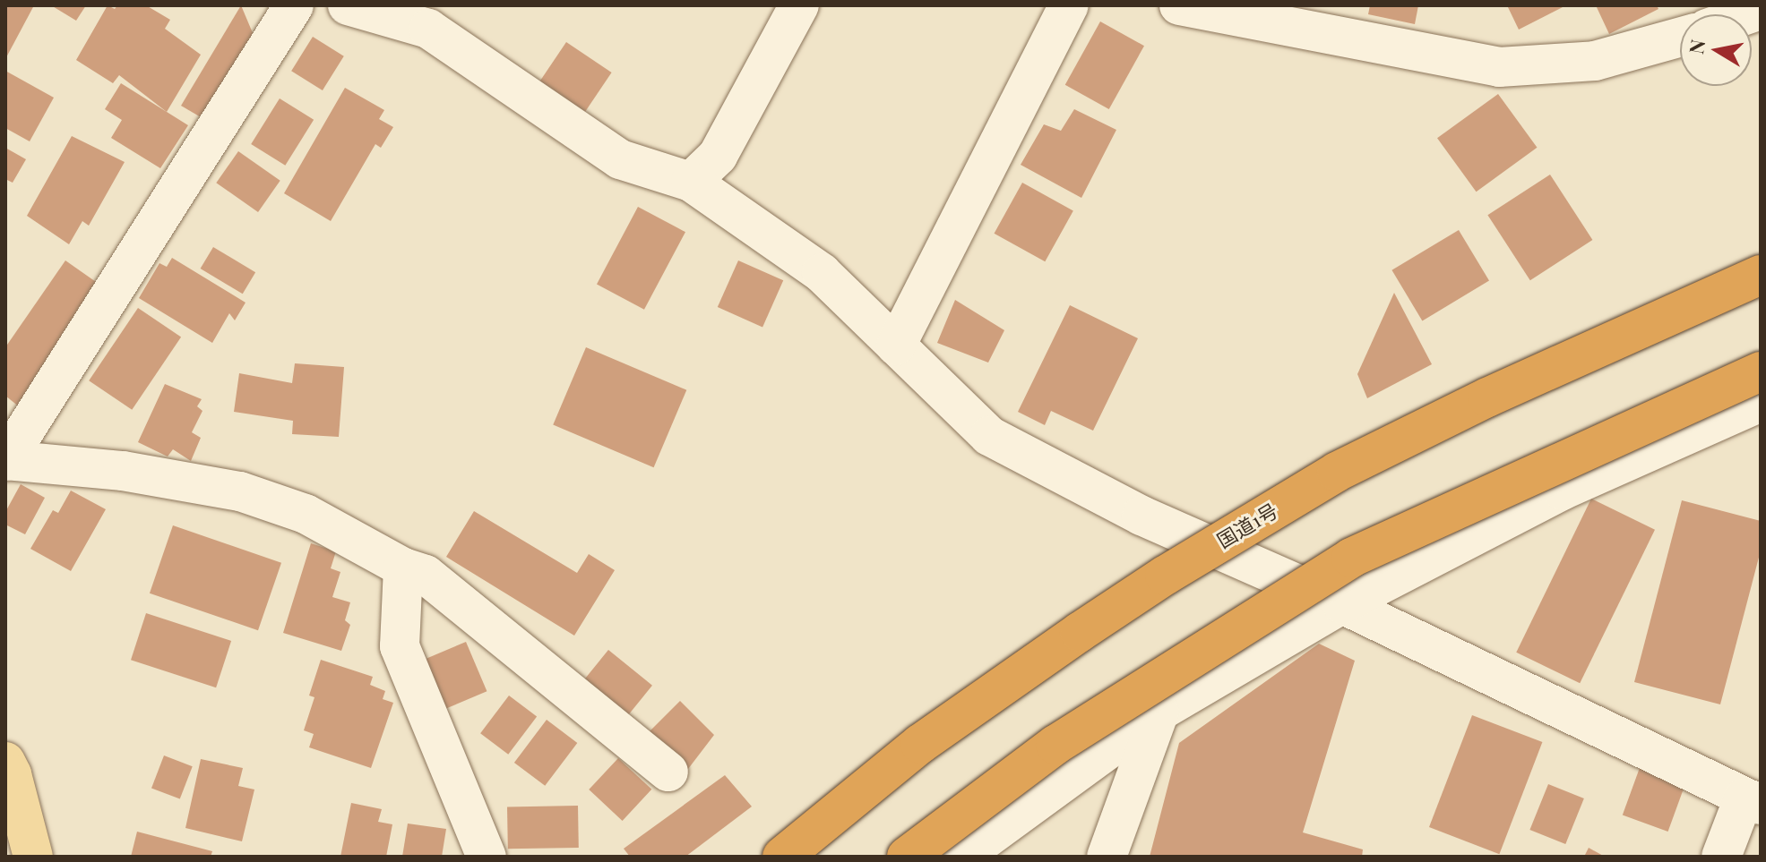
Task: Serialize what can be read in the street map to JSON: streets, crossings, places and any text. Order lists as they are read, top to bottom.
{
  "streets": {
    "highway": ["国道1号"]
  },
  "north": "left"
}
